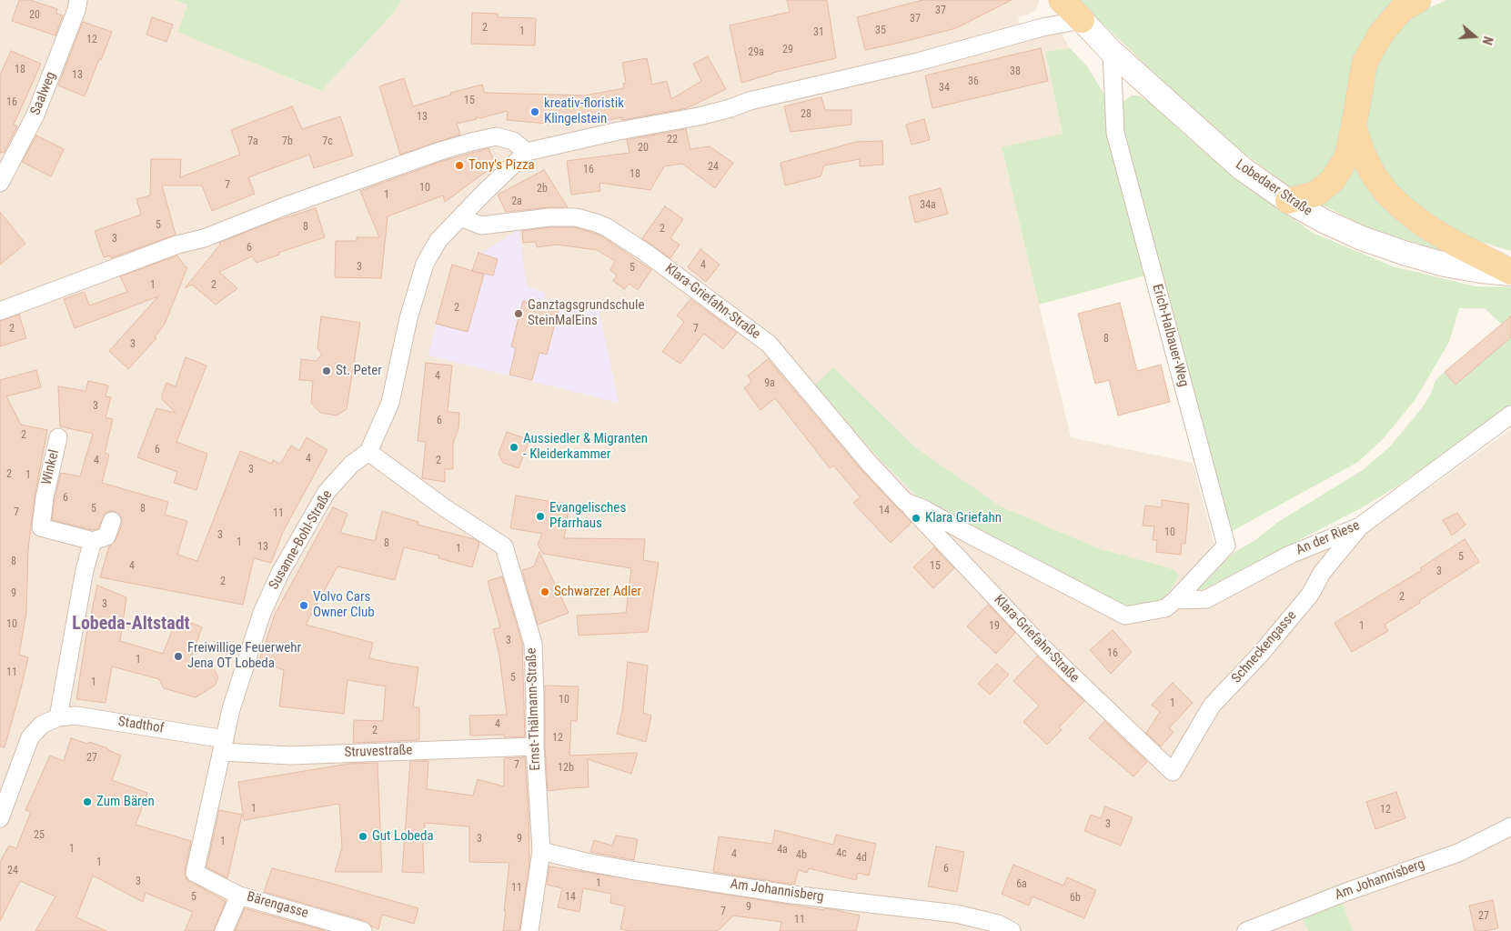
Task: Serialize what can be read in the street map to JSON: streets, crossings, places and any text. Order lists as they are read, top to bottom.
{
  "streets": {
    "main road": ["Lobedaer Straße"],
    "street": [
      "Saalweg",
      "Klara-Griefahn-Straße",
      "Erich-Halbauer-Weg",
      "Winkel",
      "An der Riese",
      "Susanne-Bohl-Straße",
      "Schneckengasse",
      "Ernst-Thälmann-Straße",
      "Stadthof",
      "Struvestraße",
      "Am Johannisberg",
      "Bärengasse"
    ]
  },
  "crossings": [
    ["Lobedaer Straße", "Erich-Halbauer-Weg"],
    ["Klara-Griefahn-Straße", "Erich-Halbauer-Weg"],
    ["Klara-Griefahn-Straße", "An der Riese"],
    ["Klara-Griefahn-Straße", "Susanne-Bohl-Straße"],
    ["Klara-Griefahn-Straße", "Schneckengasse"],
    ["Erich-Halbauer-Weg", "An der Riese"],
    ["An der Riese", "Schneckengasse"],
    ["Susanne-Bohl-Straße", "Ernst-Thälmann-Straße"],
    ["Susanne-Bohl-Straße", "Stadthof"],
    ["Susanne-Bohl-Straße", "Struvestraße"],
    ["Susanne-Bohl-Straße", "Bärengasse"],
    ["Ernst-Thälmann-Straße", "Struvestraße"],
    ["Ernst-Thälmann-Straße", "Am Johannisberg"],
    ["Stadthof", "Struvestraße"]
  ],
  "districts": ["Lobeda-Altstadt"],
  "places": [
    "kreativ-floristik Klingelstein",
    "Tony's Pizza",
    "Ganztagsgrundschule SteinMalEins",
    "St. Peter",
    "Aussiedler & Migranten - Kleiderkammer",
    "Evangelisches Pfarrhaus",
    "Klara Griefahn",
    "Schwarzer Adler",
    "Volvo Cars Owner Club",
    "Freiwillige Feuerwehr Jena OT Lobeda",
    "Zum Bären",
    "Gut Lobeda"
  ],
  "house_numbers": [
    "37",
    "20",
    "37",
    "2",
    "35",
    "1",
    "31",
    "12",
    "29",
    "29a",
    "18",
    "38",
    "13",
    "36",
    "34",
    "15",
    "16",
    "28",
    "13",
    "22",
    "7a",
    "7b",
    "7c",
    "20",
    "24",
    "16",
    "18",
    "7",
    "10",
    "2b",
    "1",
    "2a",
    "34a",
    "5",
    "8",
    "2",
    "3",
    "6",
    "4",
    "3",
    "5",
    "1",
    "2",
    "2",
    "2",
    "7",
    "8",
    "3",
    "4",
    "9a",
    "3",
    "6",
    "2",
    "6",
    "4",
    "4",
    "2",
    "3",
    "2",
    "1",
    "6",
    "5",
    "8",
    "14",
    "7",
    "11",
    "10",
    "3",
    "1",
    "8",
    "13",
    "1",
    "5",
    "8",
    "4",
    "15",
    "3",
    "2",
    "9",
    "2",
    "3",
    "10",
    "19",
    "1",
    "3",
    "16",
    "1",
    "11",
    "5",
    "1",
    "10",
    "1",
    "4",
    "2",
    "12",
    "27",
    "7",
    "12b",
    "1",
    "12",
    "3",
    "25",
    "3",
    "9",
    "1",
    "1",
    "4a",
    "4c",
    "4",
    "4b",
    "4d",
    "1",
    "6",
    "24",
    "3",
    "1",
    "6a",
    "11",
    "5",
    "14",
    "6b",
    "9",
    "7",
    "27",
    "11"
  ],
  "north": "right"
}
